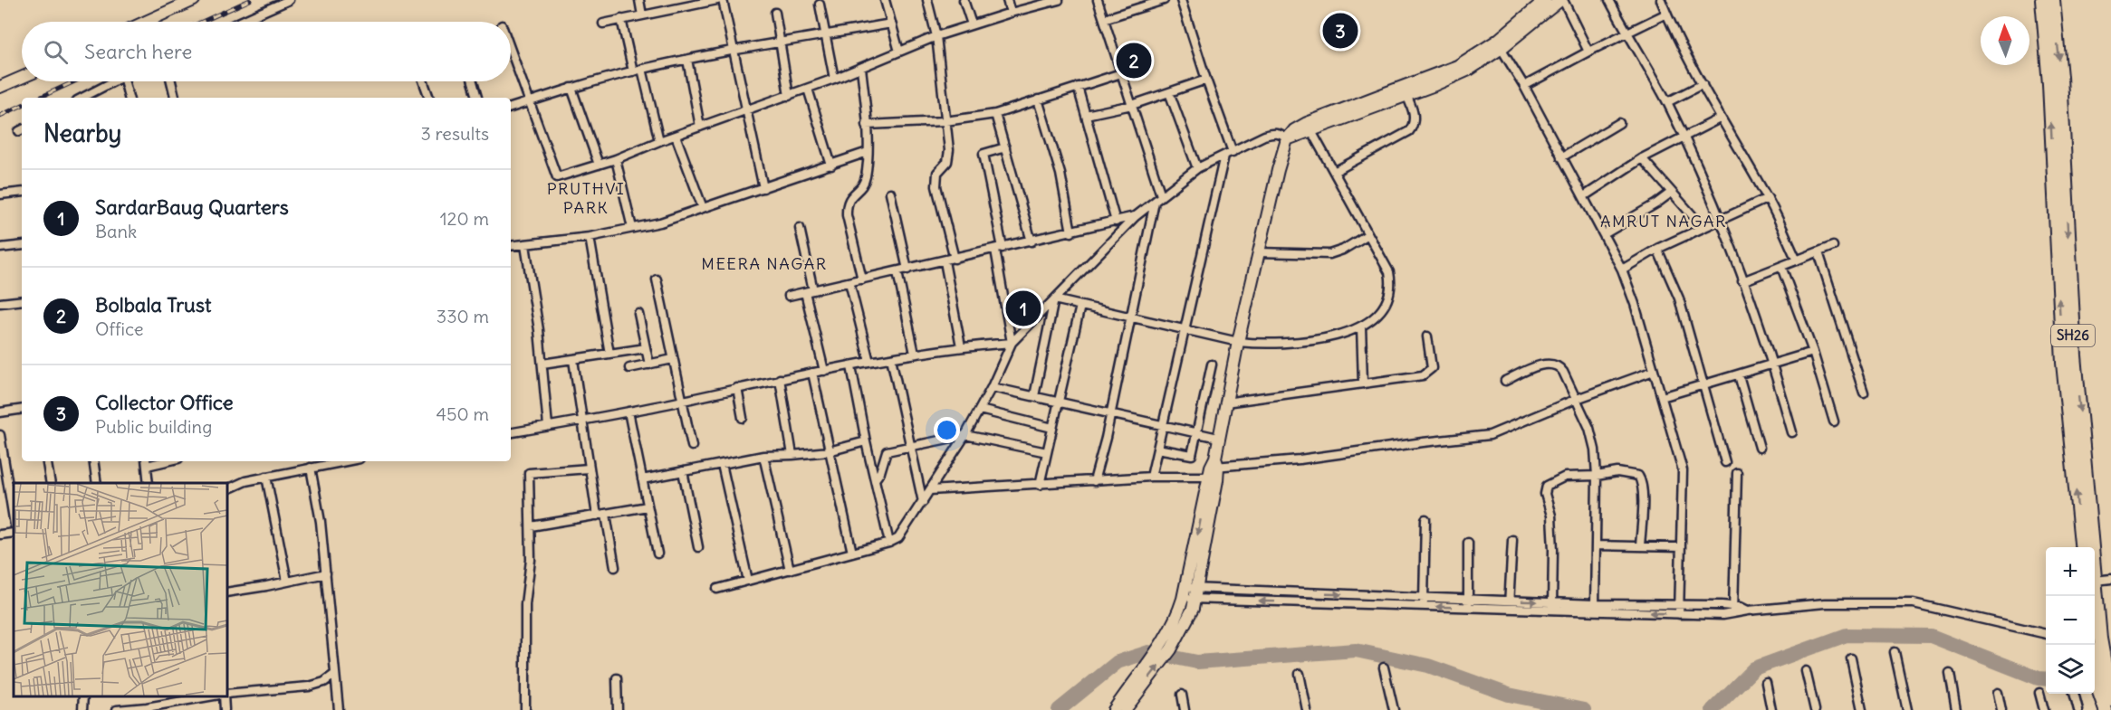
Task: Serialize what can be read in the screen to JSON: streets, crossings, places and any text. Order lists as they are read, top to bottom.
{
  "streets": {
    "main road": ["SH26"]
  },
  "districts": ["PRUTHVI PARK", "AMRUT NAGAR", "MEERA NAGAR"],
  "north": "top",
  "page": {
    "pins": ["3", "2", "1"],
    "search": "Search here",
    "heading": ["Nearby", "3 results"],
    "list": [
      {
        "mark": "1",
        "name": "SardarBaug Quarters",
        "note": "Bank",
        "value": "120 m"
      },
      {
        "mark": "2",
        "name": "Bolbala Trust",
        "note": "Office",
        "value": "330 m"
      },
      {
        "mark": "3",
        "name": "Collector Office",
        "note": "Public building",
        "value": "450 m"
      }
    ],
    "map_buttons": ["+", "−"]
  }
}
